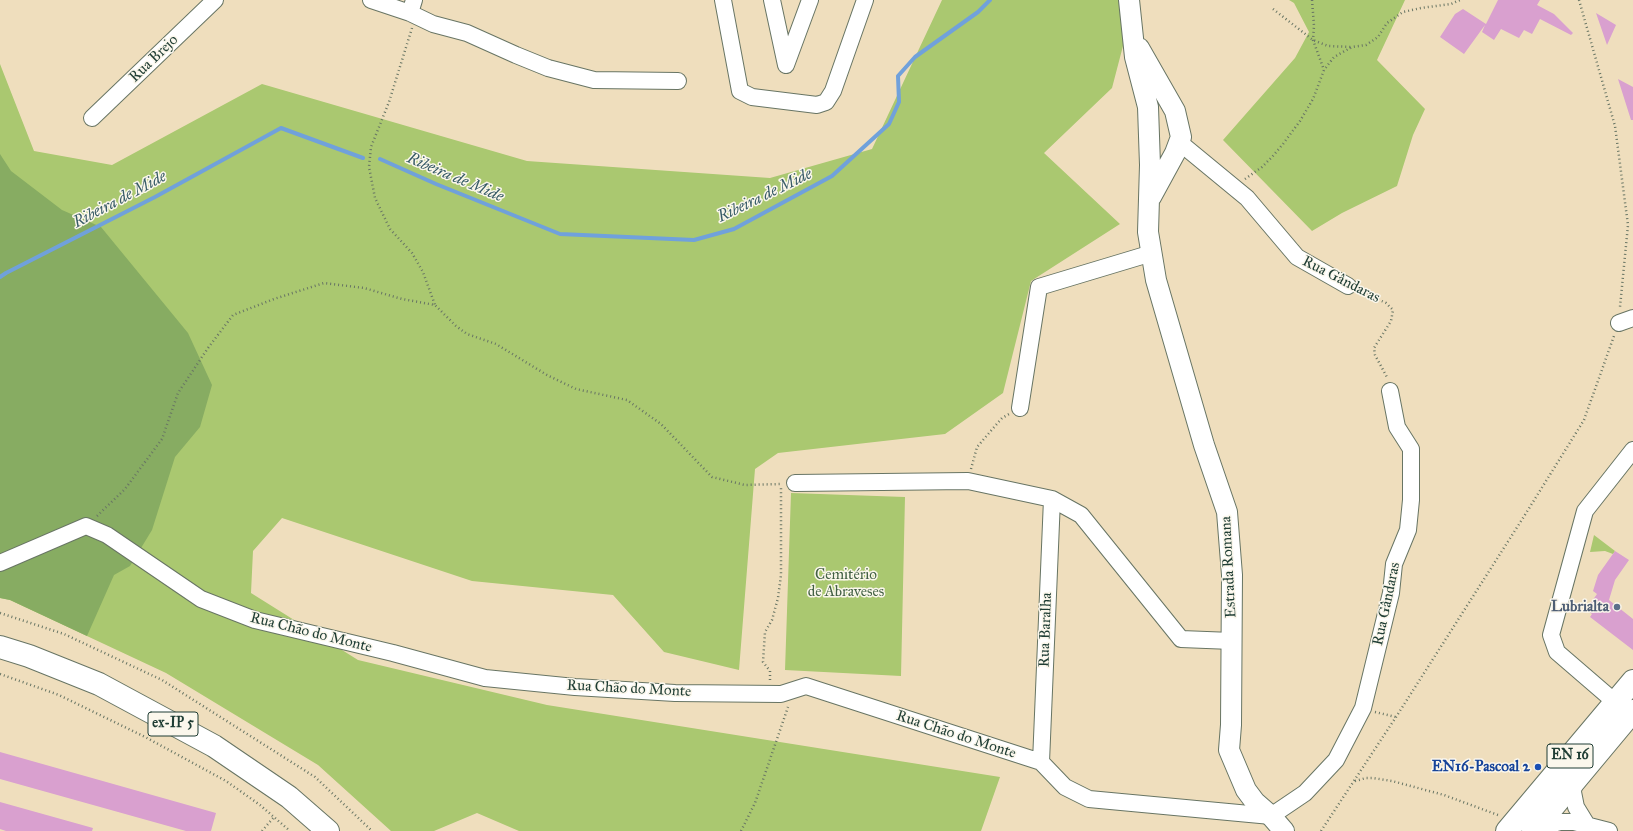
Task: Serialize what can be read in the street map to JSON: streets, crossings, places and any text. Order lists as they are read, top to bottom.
{
  "streets": {
    "main road": ["ex-IP 5", "EN 16"],
    "street": [
      "Rua Brejo",
      "Rua Gândaras",
      "Estrada Romana",
      "Rua Baralha",
      "Rua Chão do Monte"
    ]
  },
  "crossings": [
    ["Rua Gândaras", "Estrada Romana"],
    ["Rua Gândaras", "Rua Chão do Monte"],
    ["Estrada Romana", "Rua Chão do Monte"],
    ["Rua Baralha", "Rua Chão do Monte"]
  ],
  "water": ["Ribeira de Mide"],
  "parks": ["Cemitério de Abraveses"],
  "places": ["Lubrialta", "EN16-Pascoal 2"]
}
